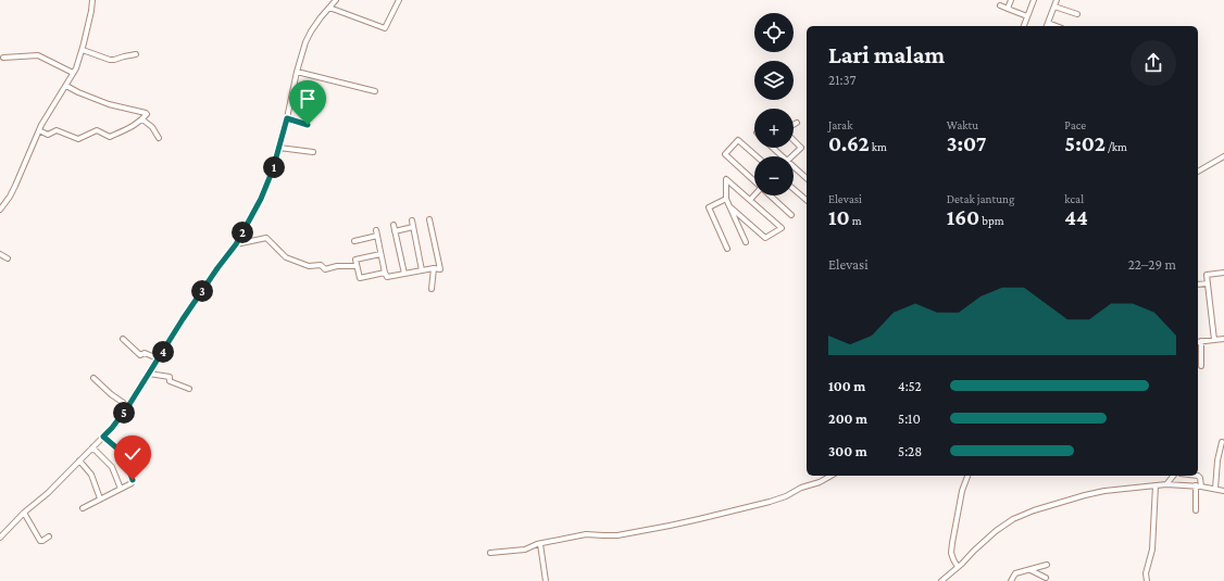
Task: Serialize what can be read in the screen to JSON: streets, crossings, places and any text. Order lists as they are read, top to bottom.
{
  "page": {
    "map_buttons": ["+", "−"],
    "heading": ["Lari malam", "21:37"],
    "stats": [
      ["Jarak", "0.62 km"],
      ["Waktu", "3:07"],
      ["Pace", "5:02 /km"],
      ["Elevasi", "10 m"],
      ["Detak jantung", "160 bpm"],
      ["kcal", "44"]
    ],
    "pins": [
      "1",
      "2",
      "3",
      "4",
      "5"
    ],
    "chart": ["Elevasi", "22–29 m"],
    "list": [
      {
        "name": "100 m",
        "note": "4:52"
      },
      {
        "name": "200 m",
        "note": "5:10"
      },
      {
        "name": "300 m",
        "note": "5:28"
      }
    ]
  }
}
